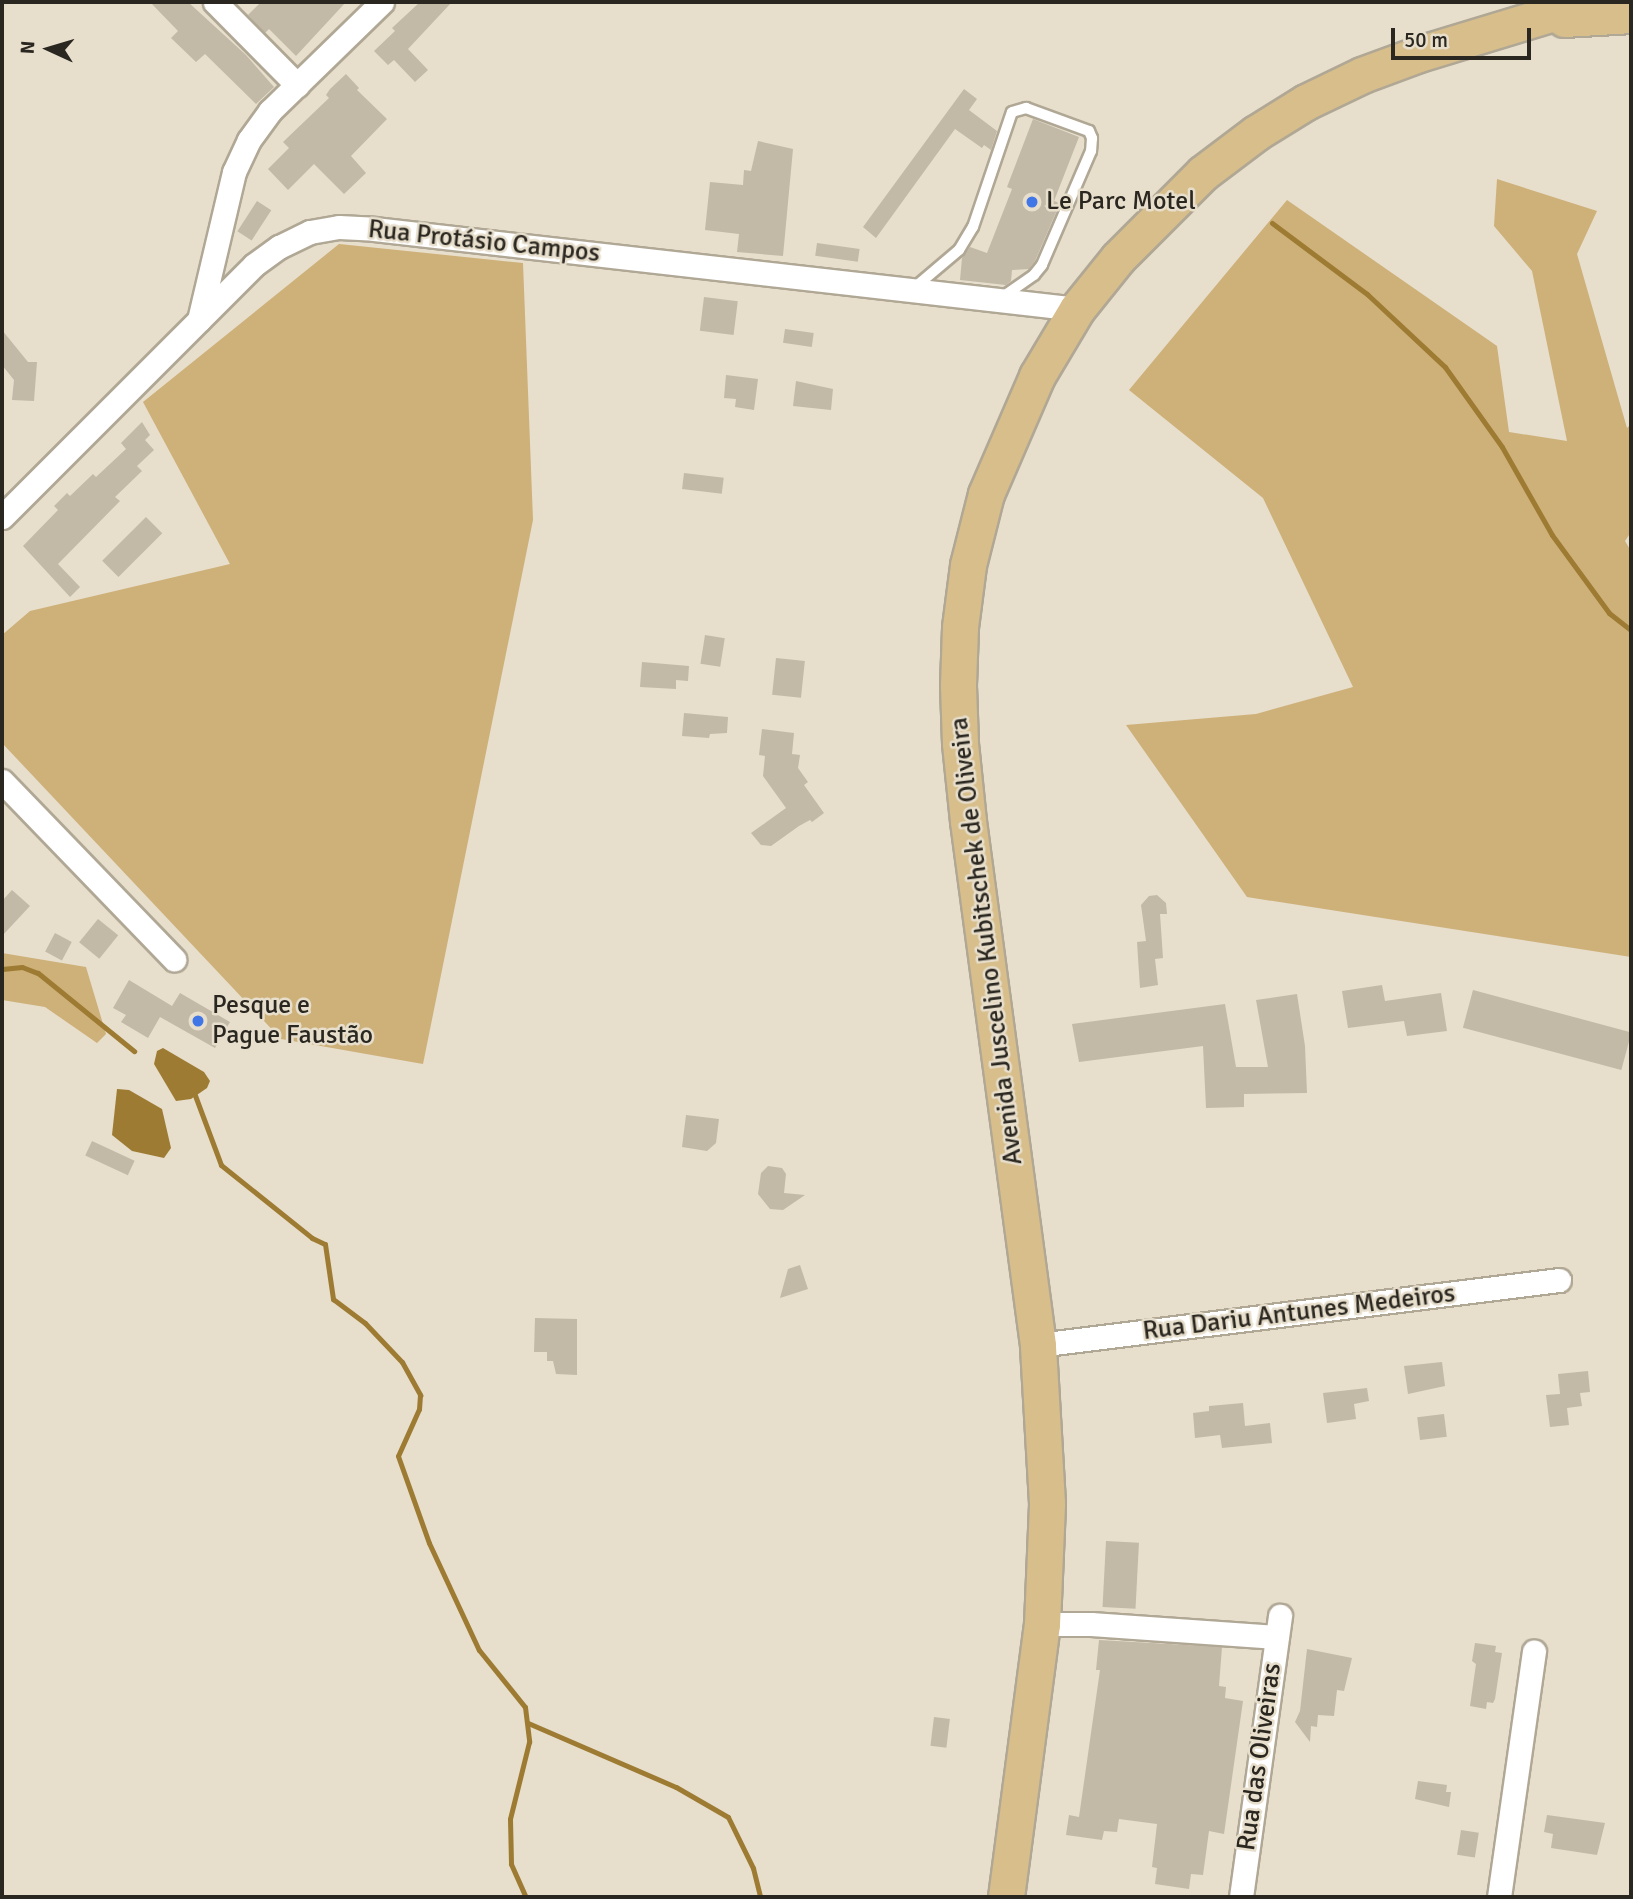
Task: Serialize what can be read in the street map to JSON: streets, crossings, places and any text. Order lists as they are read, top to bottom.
{
  "streets": {
    "main road": ["Avenida Juscelino Kubitschek de Oliveira"],
    "street": ["Rua Protásio Campos", "Rua Dariu Antunes Medeiros", "Rua das Oliveiras"]
  },
  "crossings": [
    ["Rua Protásio Campos", "Avenida Juscelino Kubitschek de Oliveira"],
    ["Avenida Juscelino Kubitschek de Oliveira", "Rua Dariu Antunes Medeiros"],
    ["Avenida Juscelino Kubitschek de Oliveira", "Rua das Oliveiras"]
  ],
  "places": ["Le Parc Motel", "Pesque e Pague Faustão"],
  "scale_bar": "50 m",
  "north": "left"
}
